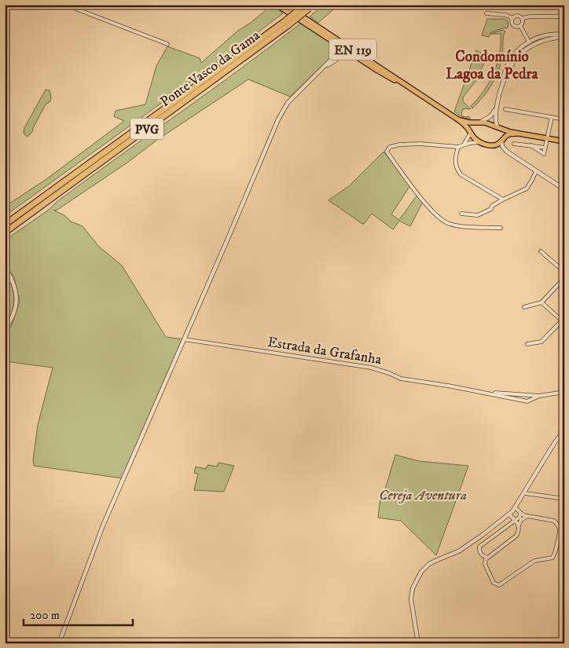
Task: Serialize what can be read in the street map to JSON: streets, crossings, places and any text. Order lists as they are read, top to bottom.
{
  "streets": {
    "highway": ["Ponte Vasco da Gama", "PVG"],
    "main road": ["EN 119"],
    "street": ["Estrada da Grafanha"]
  },
  "districts": ["Condomínio Lagoa da Pedra"],
  "parks": ["Cereja Aventura"],
  "scale_bar": "200 m"
}
